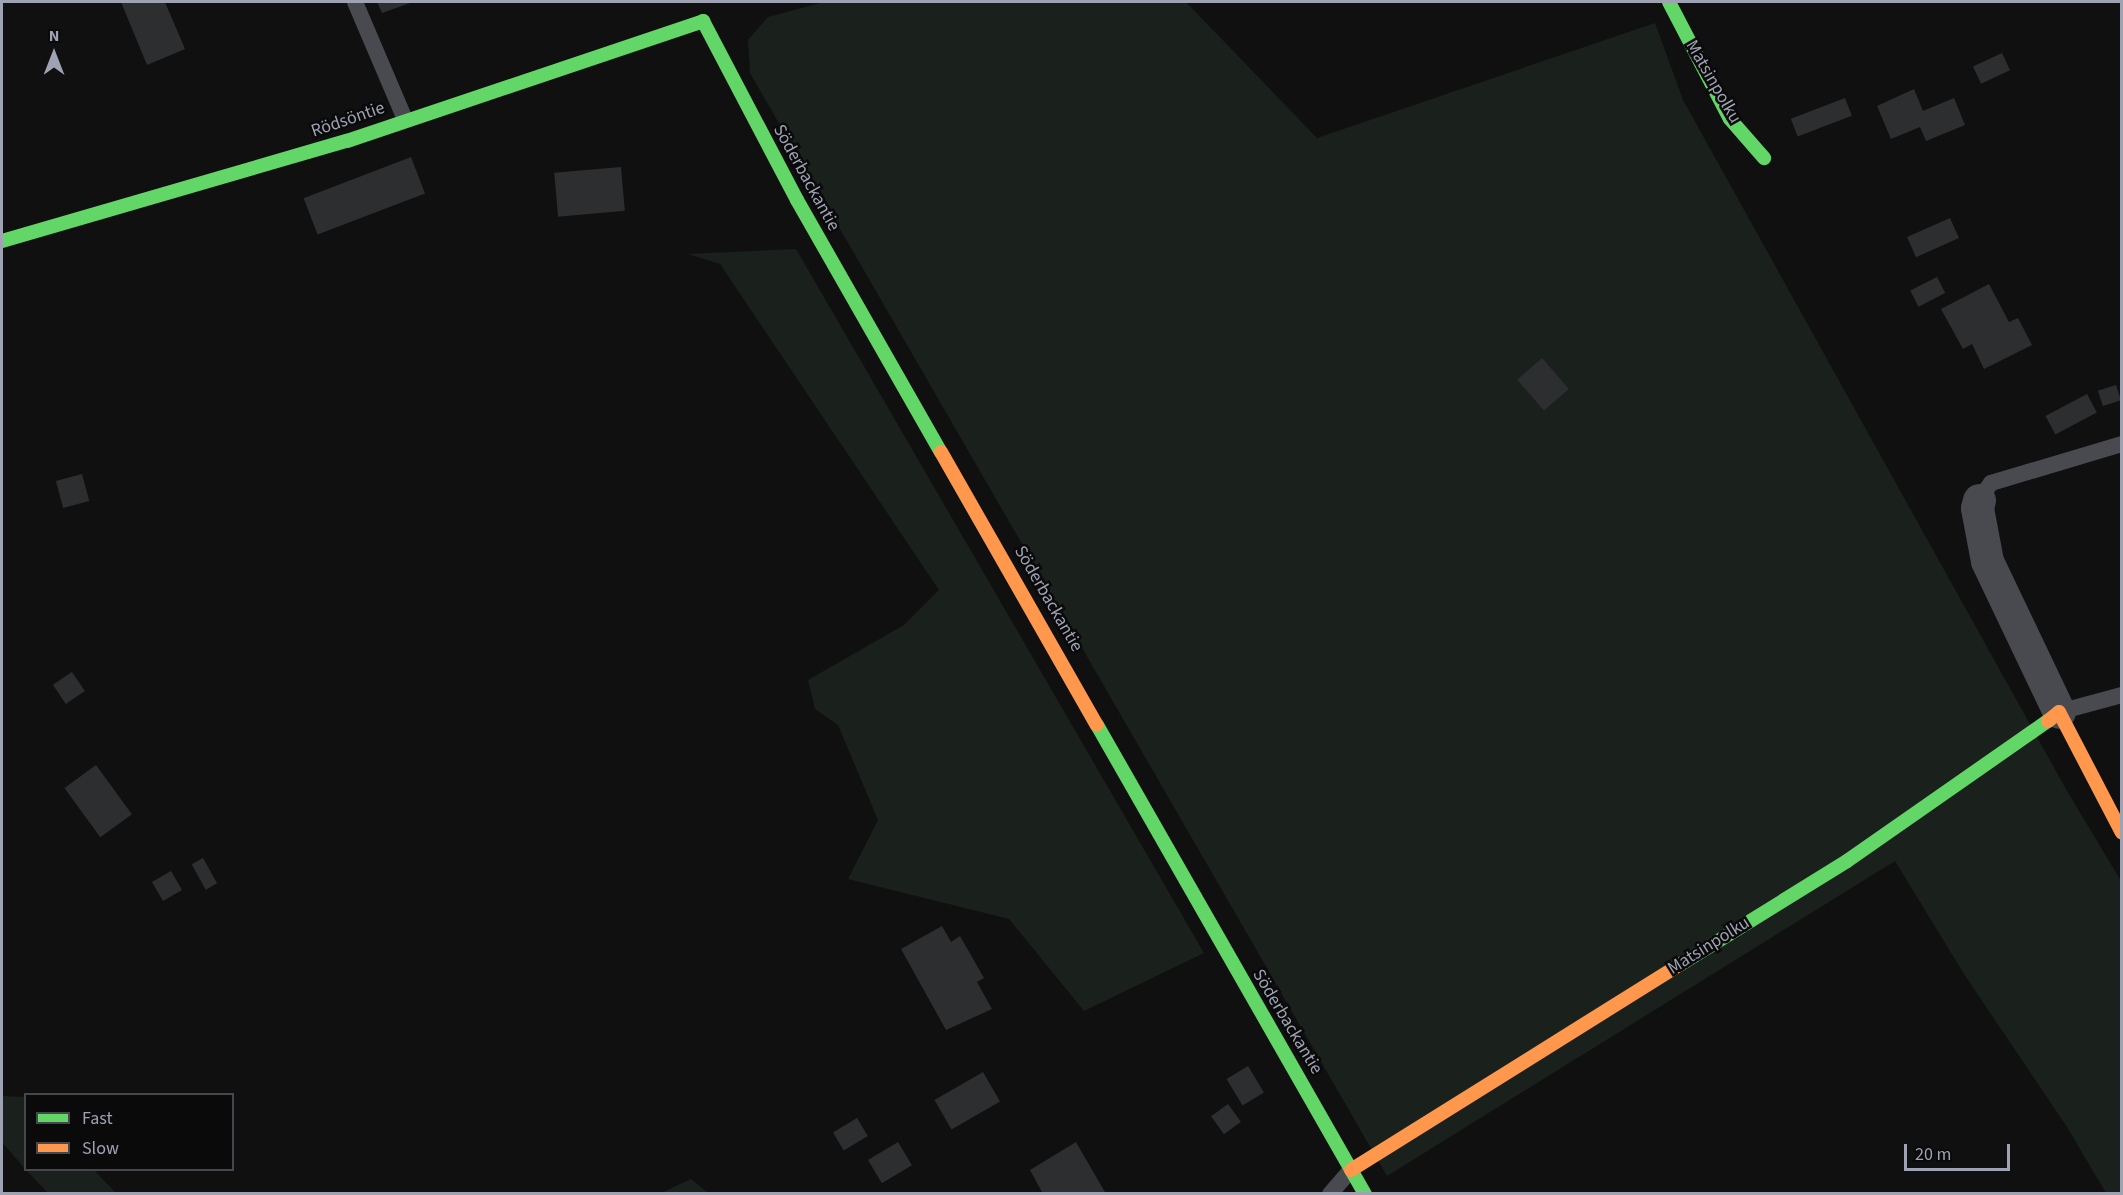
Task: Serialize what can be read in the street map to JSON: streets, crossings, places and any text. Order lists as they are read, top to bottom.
{
  "streets": {
    "street": ["Matsinpolku", "Rödsöntie", "Söderbackantie"]
  },
  "crossings": [
    ["Matsinpolku", "Söderbackantie"],
    ["Rödsöntie", "Söderbackantie"]
  ],
  "legend": ["Fast", "Slow"],
  "scale_bar": "20 m",
  "north": "top"
}
